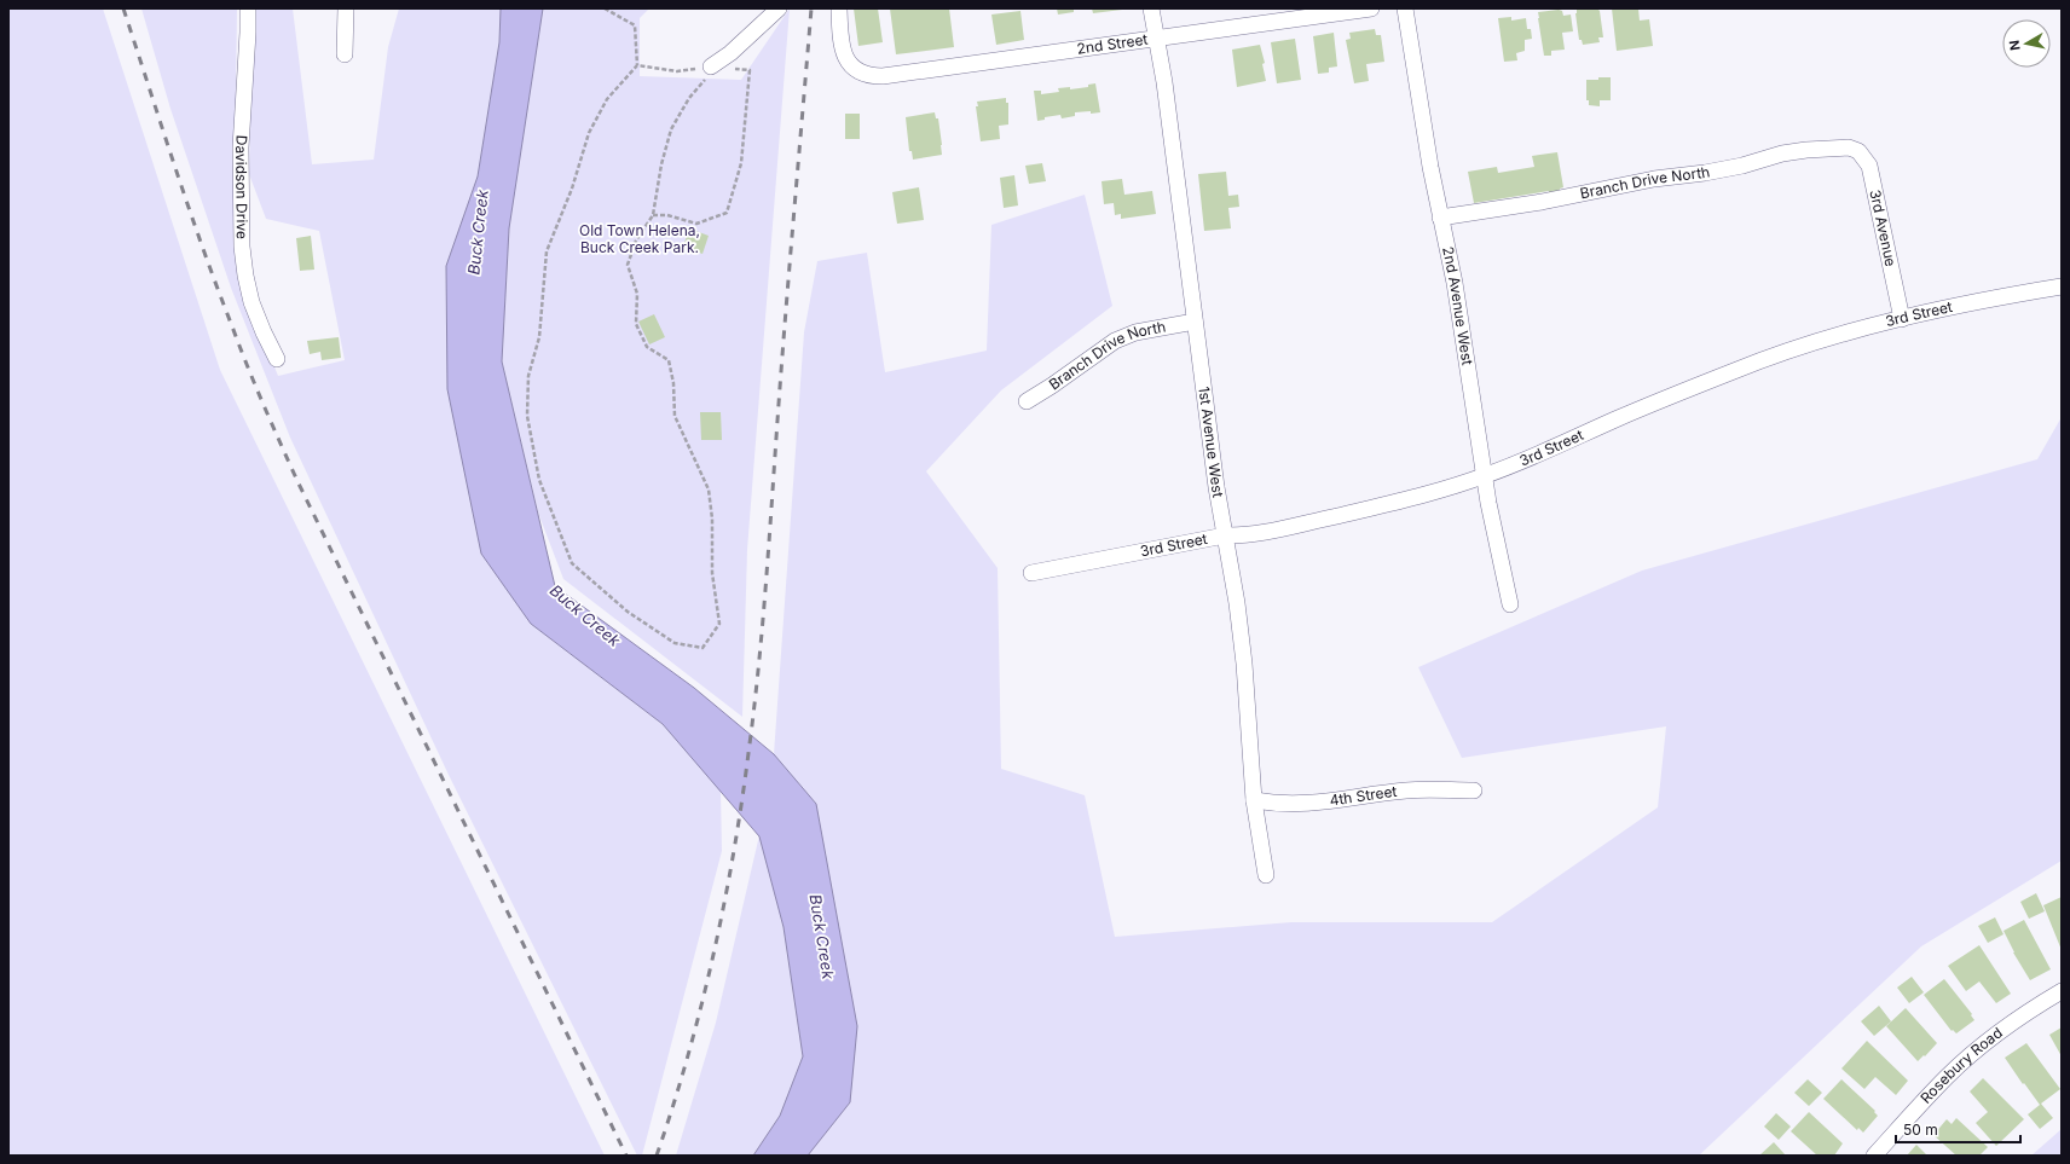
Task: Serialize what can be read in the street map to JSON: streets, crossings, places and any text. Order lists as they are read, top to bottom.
{
  "streets": {
    "street": [
      "2nd Street",
      "Branch Drive North",
      "Davidson Drive",
      "3rd Avenue",
      "2nd Avenue West",
      "3rd Street",
      "1st Avenue West",
      "4th Street",
      "Rosebury Road"
    ]
  },
  "crossings": [
    ["2nd Street", "1st Avenue West"],
    ["Branch Drive North", "3rd Avenue"],
    ["Branch Drive North", "2nd Avenue West"],
    ["Branch Drive North", "1st Avenue West"],
    ["3rd Avenue", "3rd Street"],
    ["2nd Avenue West", "3rd Street"],
    ["3rd Street", "1st Avenue West"],
    ["1st Avenue West", "4th Street"]
  ],
  "water": ["Buck Creek"],
  "parks": ["Old Town Helena, Buck Creek Park."],
  "scale_bar": "50 m",
  "north": "left"
}
